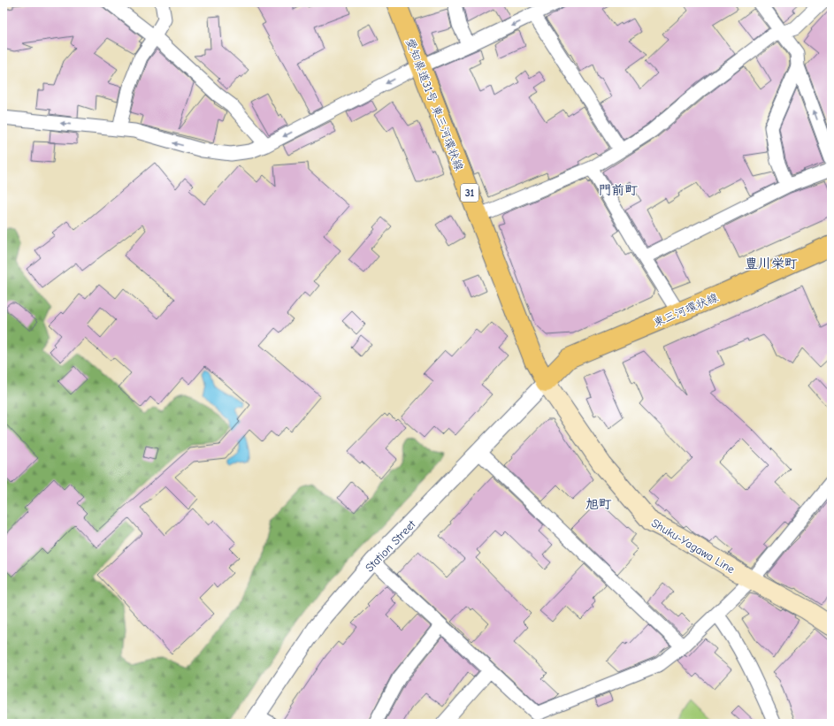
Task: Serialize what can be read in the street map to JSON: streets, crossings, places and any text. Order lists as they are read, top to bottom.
{
  "streets": {
    "main road": [
      "愛知県道31号 東三河環状線",
      "31",
      "東三河環状線",
      "Shuku-Yagawa Line"
    ],
    "street": ["Station Street"]
  },
  "crossings": [
    ["愛知県道31号 東三河環状線", "東三河環状線"],
    ["愛知県道31号 東三河環状線", "Station Street"],
    ["愛知県道31号 東三河環状線", "Shuku-Yagawa Line"],
    ["東三河環状線", "Station Street"],
    ["東三河環状線", "Shuku-Yagawa Line"],
    ["Station Street", "Shuku-Yagawa Line"]
  ],
  "districts": ["門前町", "豊川栄町", "旭町"]
}
